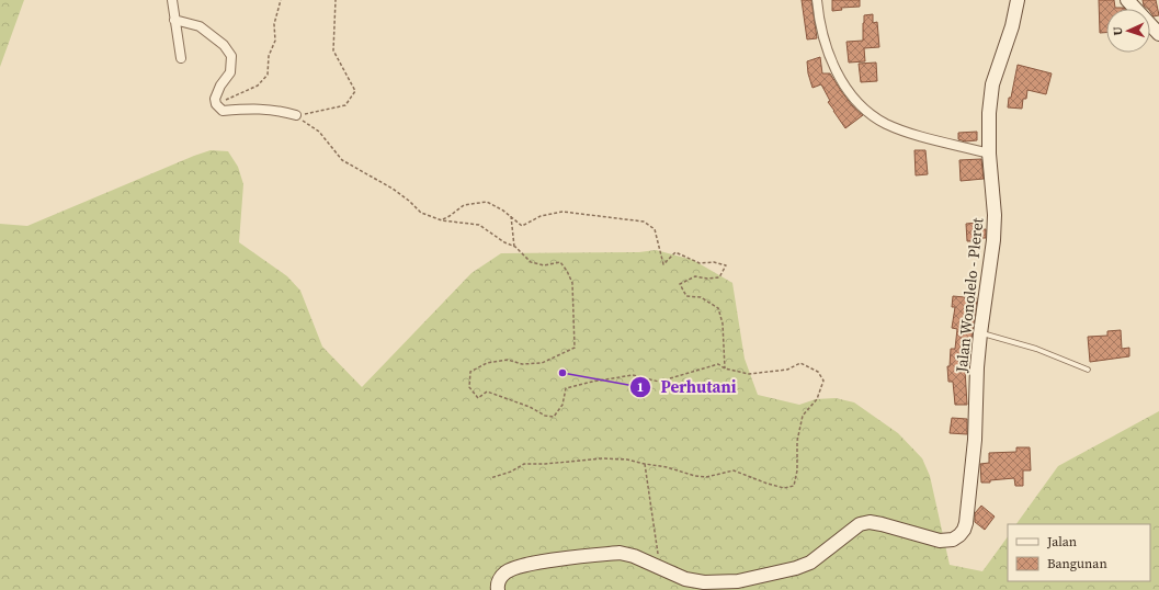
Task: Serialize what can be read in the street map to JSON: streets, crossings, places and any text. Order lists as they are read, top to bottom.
{
  "streets": {
    "main road": ["Jalan Wonolelo - Pleret"]
  },
  "places": ["Perhutani"],
  "legend": ["Jalan", "Bangunan"],
  "north": "left"
}
